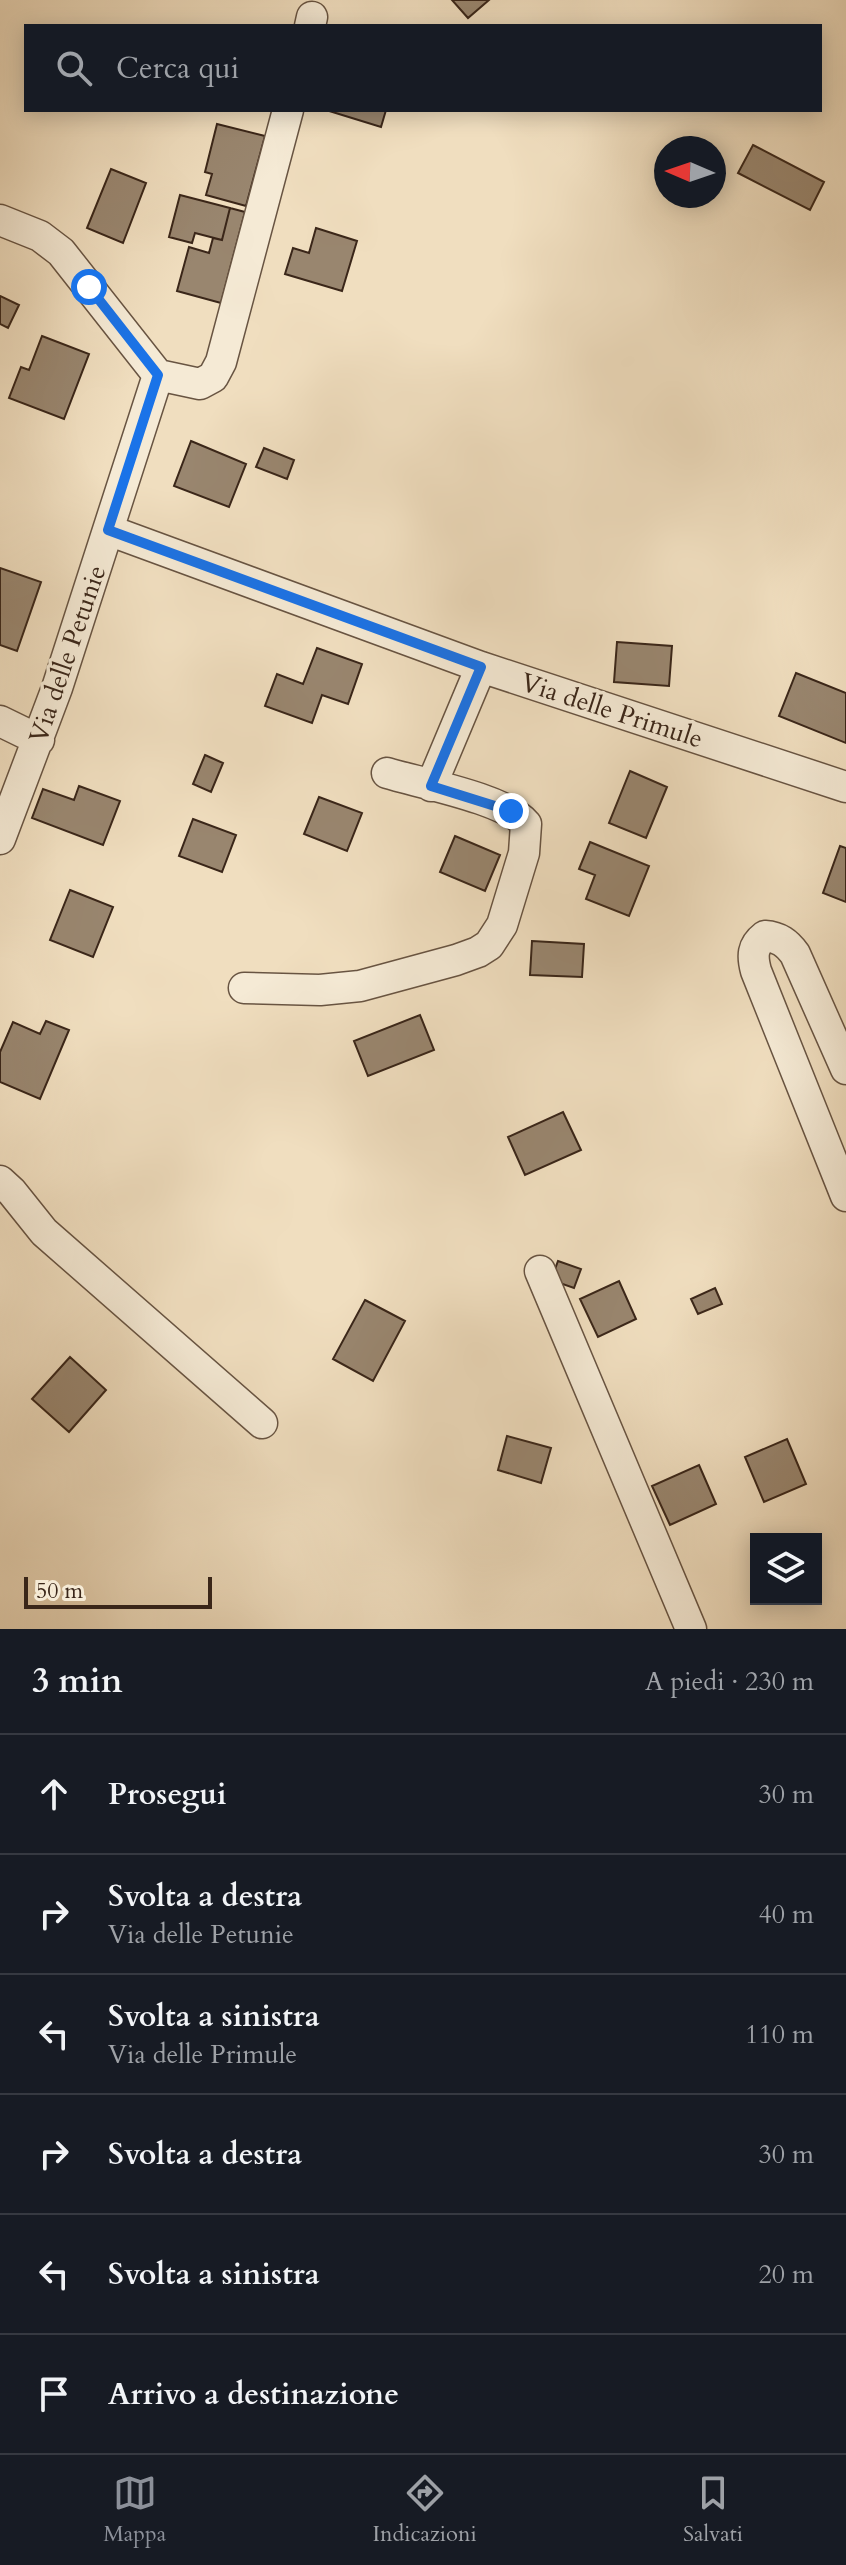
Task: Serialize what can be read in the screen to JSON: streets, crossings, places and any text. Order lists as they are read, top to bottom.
{
  "streets": {
    "street": ["Via delle Petunie", "Via delle Primule"]
  },
  "crossings": [
    ["Via delle Petunie", "Via delle Primule"]
  ],
  "scale_bar": "50 m",
  "north": "left",
  "page": {
    "search": "Cerca qui",
    "scale": "50 m",
    "heading": ["3 min", "A piedi · 230 m"],
    "list": [
      ["Prosegui", "30 m"],
      ["Svolta a destra", "Via delle Petunie", "40 m"],
      ["Svolta a sinistra", "Via delle Primule", "110 m"],
      ["Svolta a destra", "30 m"],
      ["Svolta a sinistra", "20 m"],
      "Arrivo a destinazione"
    ],
    "nav": ["Mappa", "Indicazioni", "Salvati"]
  }
}
